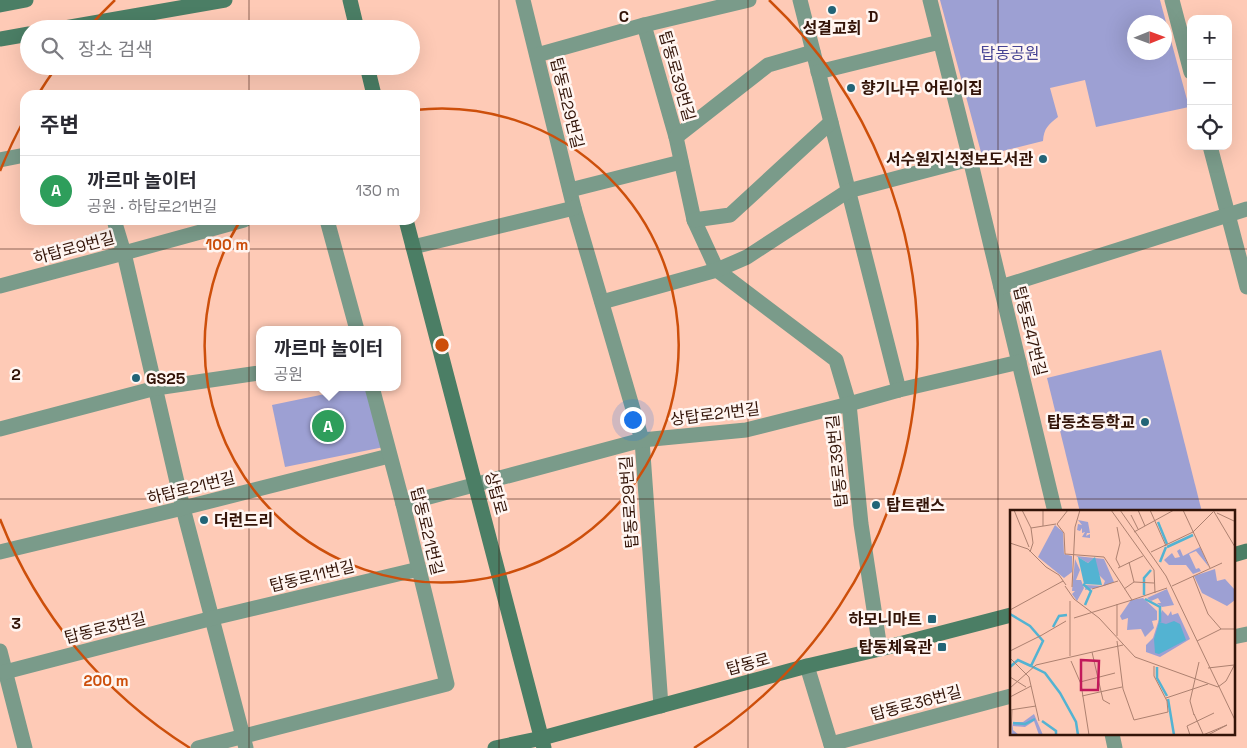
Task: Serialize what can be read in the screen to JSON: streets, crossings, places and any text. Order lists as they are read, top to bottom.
{
  "streets": {
    "street": [
      "탑동로39번길",
      "탑동로29번길",
      "하탑로9번길",
      "탑동로47번길",
      "상탑로21번길",
      "하탑로21번길",
      "상탑로",
      "탑동로21번길",
      "탑동로11번길",
      "탑동로3번길",
      "탑동로",
      "탑동로36번길"
    ]
  },
  "crossings": [
    ["탑동로39번길", "상탑로21번길"],
    ["탑동로39번길", "탑동로"],
    ["탑동로29번길", "상탑로21번길"],
    ["탑동로29번길", "탑동로"],
    ["탑동로47번길", "상탑로21번길"],
    ["상탑로21번길", "상탑로"],
    ["상탑로21번길", "탑동로21번길"],
    ["하탑로21번길", "탑동로21번길"],
    ["상탑로", "탑동로"],
    ["탑동로21번길", "탑동로11번길"],
    ["탑동로11번길", "탑동로3번길"],
    ["탑동로", "탑동로36번길"]
  ],
  "parks": ["탑동공원"],
  "places": {
    "other": [
      "성결교회",
      "향기나무 어린이집",
      "서수원지식정보도서관",
      "GS25",
      "탑동초등학교",
      "탑트랜스",
      "더런드리"
    ],
    "transit": ["하모니마트", "탑동체육관"]
  },
  "north": "right",
  "page": {
    "map_buttons": ["+", "−"],
    "search": "장소 검색",
    "heading": "주변",
    "list": [
      {
        "mark": "A",
        "name": "까르마 놀이터",
        "note": "공원 · 하탑로21번길",
        "value": "130 m"
      }
    ],
    "popup": ["까르마 놀이터", "공원"],
    "pins": "A"
  },
  "grid": {
    "columns": ["C", "D"],
    "rows": ["2", "3"]
  },
  "rings": ["100 m", "200 m"]
}
